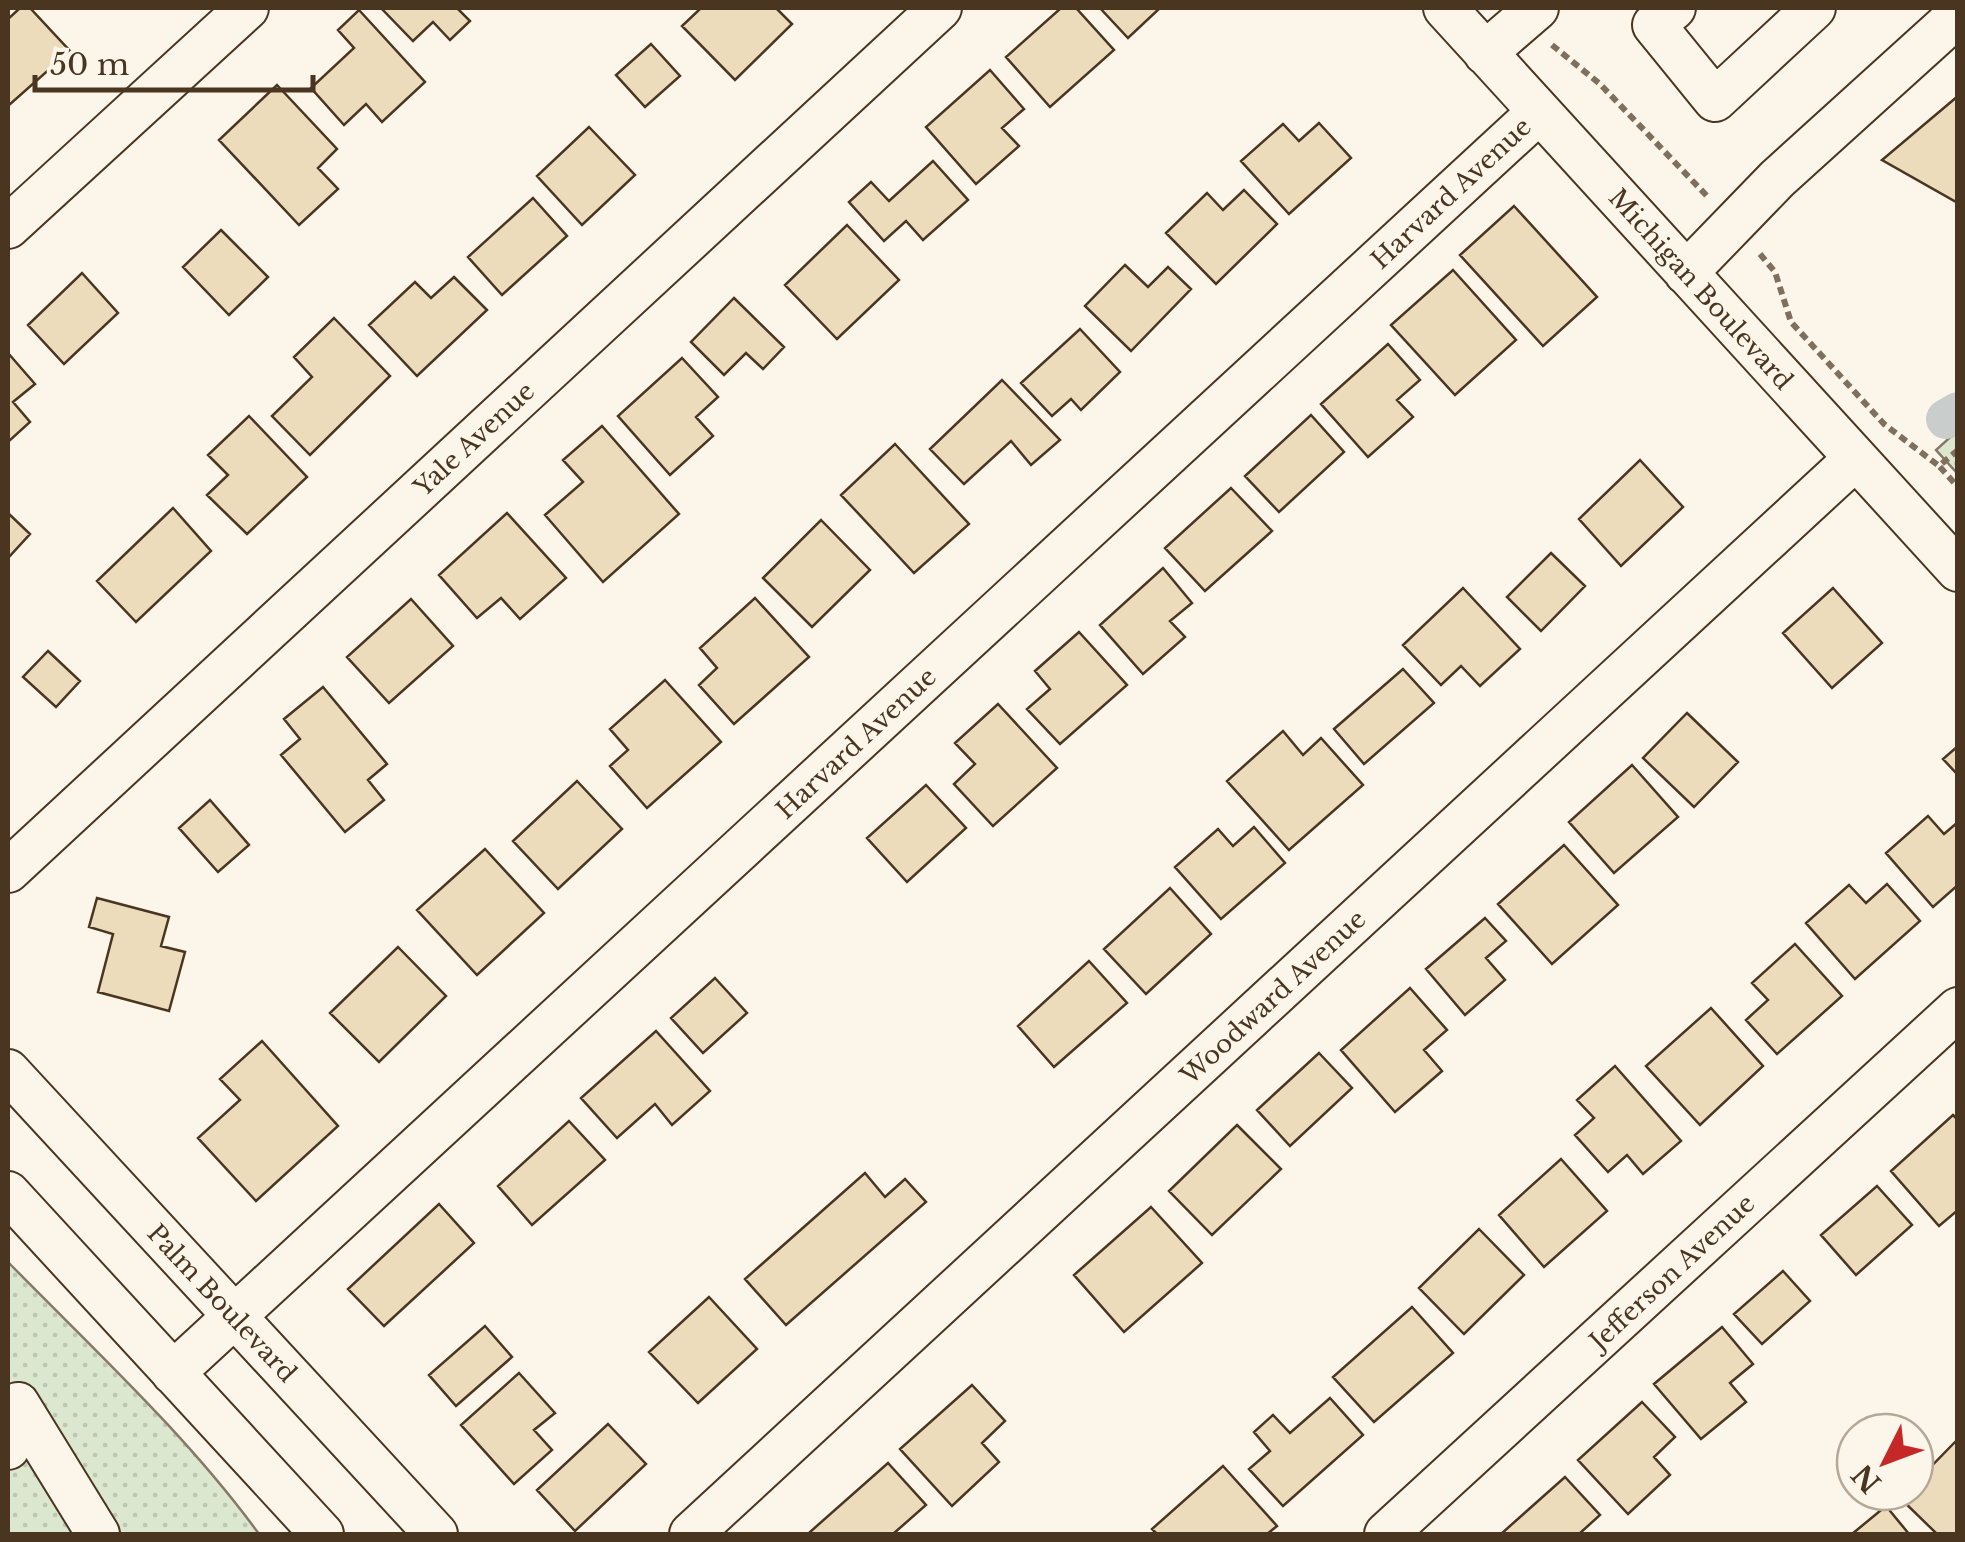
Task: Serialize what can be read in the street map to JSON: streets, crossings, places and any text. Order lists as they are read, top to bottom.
{
  "streets": {
    "street": [
      "Harvard Avenue",
      "Michigan Boulevard",
      "Yale Avenue",
      "Woodward Avenue",
      "Jefferson Avenue",
      "Palm Boulevard"
    ]
  },
  "crossings": [
    ["Harvard Avenue", "Michigan Boulevard"],
    ["Harvard Avenue", "Palm Boulevard"],
    ["Michigan Boulevard", "Woodward Avenue"]
  ],
  "scale_bar": "50 m",
  "north": "bottom left"
}
